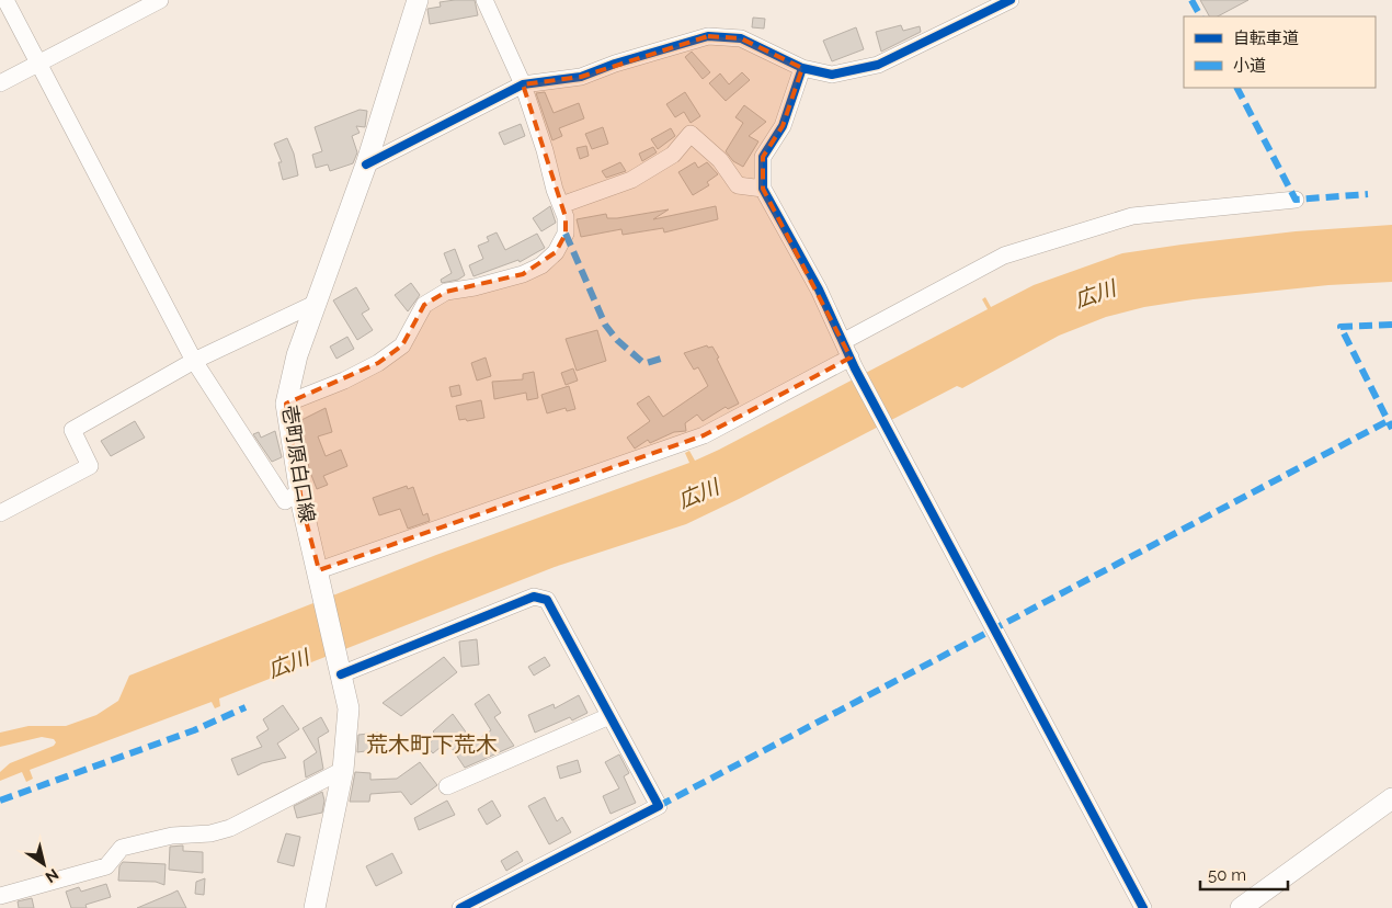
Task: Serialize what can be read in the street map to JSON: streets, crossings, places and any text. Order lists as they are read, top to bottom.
{
  "streets": {
    "main road": ["壱町原白口線"]
  },
  "districts": ["荒木町下荒木"],
  "water": ["広川"],
  "legend": ["自転車道", "小道"],
  "scale_bar": "50 m",
  "north": "bottom right"
}
